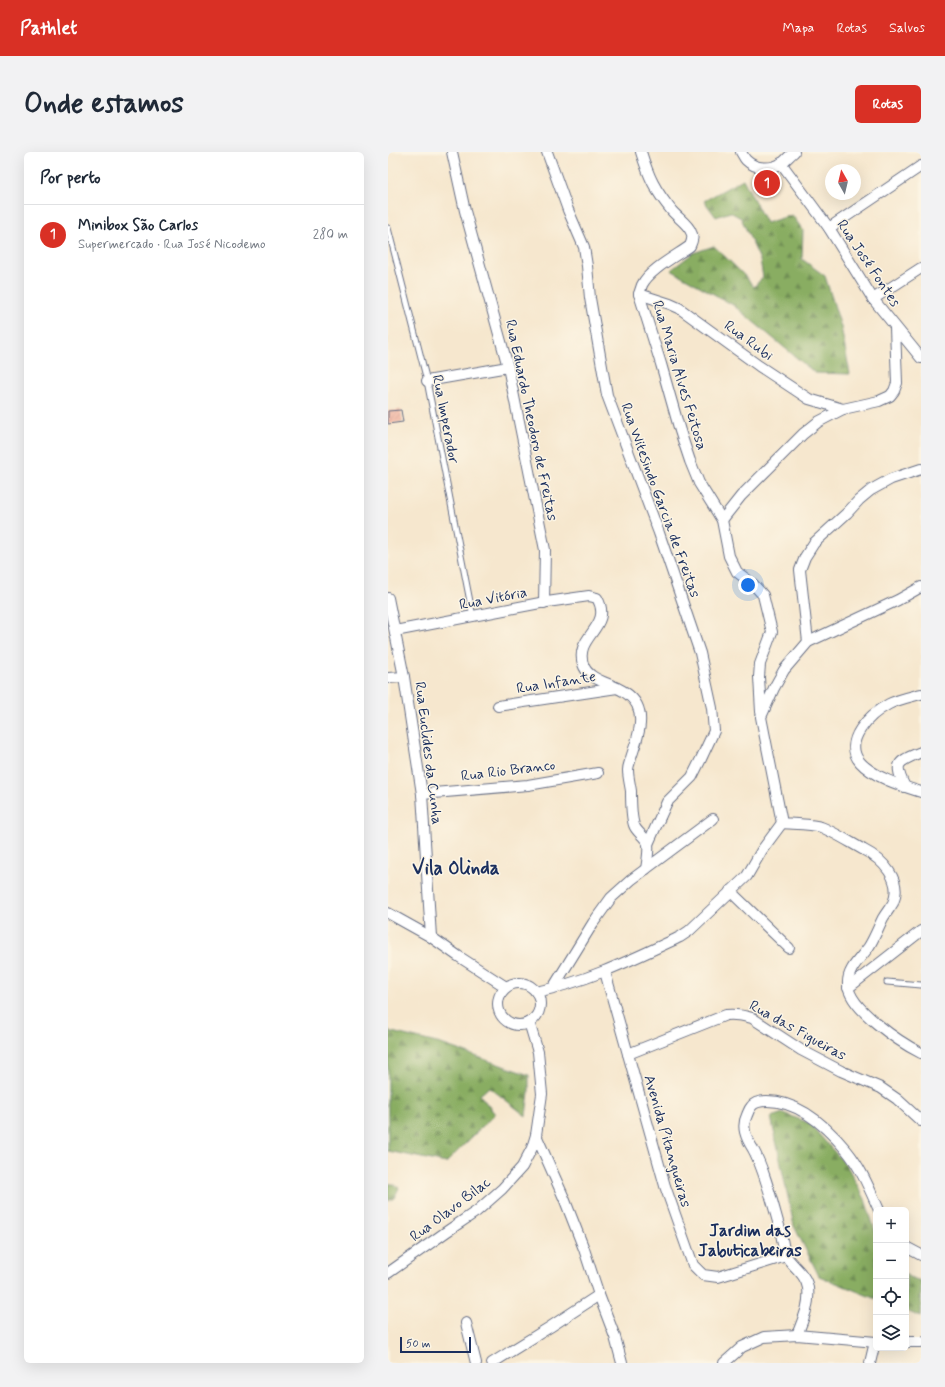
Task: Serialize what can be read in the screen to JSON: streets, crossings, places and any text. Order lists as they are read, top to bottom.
{
  "streets": {
    "street": [
      "Rua José Fontes",
      "Rua Rubi",
      "Rua Maria Alves Feitosa",
      "Rua Eduardo Theodoro de Freitas",
      "Rua Witesindo Garcia de Freitas",
      "Rua Vitória",
      "Rua Infante",
      "Rua Euclides da Cunha",
      "Rua Rio Branco",
      "Rua das Figueiras",
      "Avenida Pitangueiras",
      "Rua Olavo Bilac"
    ],
    "lane": ["Rua Imperador"]
  },
  "crossings": [
    ["Rua Rubi", "Rua Maria Alves Feitosa"],
    ["Rua Imperador", "Rua Vitória"],
    ["Rua Eduardo Theodoro de Freitas", "Rua Vitória"],
    ["Rua Vitória", "Rua Infante"],
    ["Rua Vitória", "Rua Euclides da Cunha"],
    ["Rua Euclides da Cunha", "Rua Rio Branco"],
    ["Rua das Figueiras", "Avenida Pitangueiras"]
  ],
  "districts": ["Vila Olinda", "Jardim das Jabuticabeiras"],
  "scale_bar": "50 m",
  "north": "top",
  "page": {
    "header": "Pathlet",
    "nav": ["Mapa", "Rotas", "Salvos"],
    "buttons": "Rotas",
    "title": "Onde estamos",
    "heading": "Por perto",
    "pins": "1",
    "list": [
      {
        "mark": "1",
        "name": "Minibox São Carlos",
        "note": "Supermercado · Rua José Nicodemo",
        "value": "280 m"
      }
    ],
    "map_buttons": ["+", "−"],
    "scale": "50 m"
  }
}
